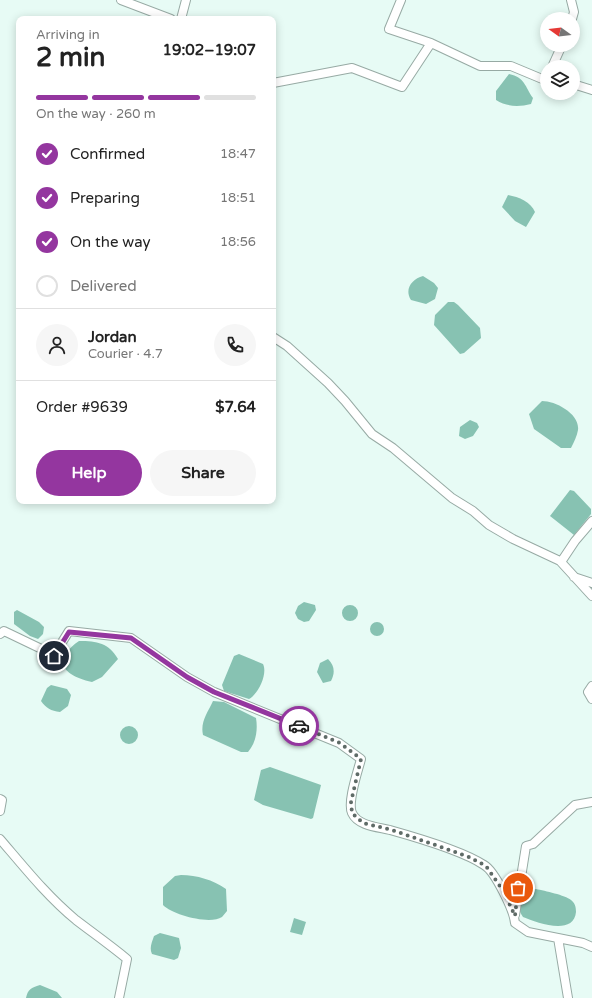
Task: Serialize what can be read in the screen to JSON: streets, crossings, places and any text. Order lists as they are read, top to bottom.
{
  "north": "left",
  "page": {
    "heading": ["2 min", "Arriving in", "19:02–19:07"],
    "panel": [
      "Jordan",
      "Courier · 4.7",
      "Order #9639",
      "$7.64"
    ],
    "bar": "On the way · 260 m",
    "list": [
      ["Confirmed", "18:47"],
      ["Preparing", "18:51"],
      ["On the way", "18:56"],
      "Delivered"
    ],
    "buttons": ["Help", "Share"]
  }
}
